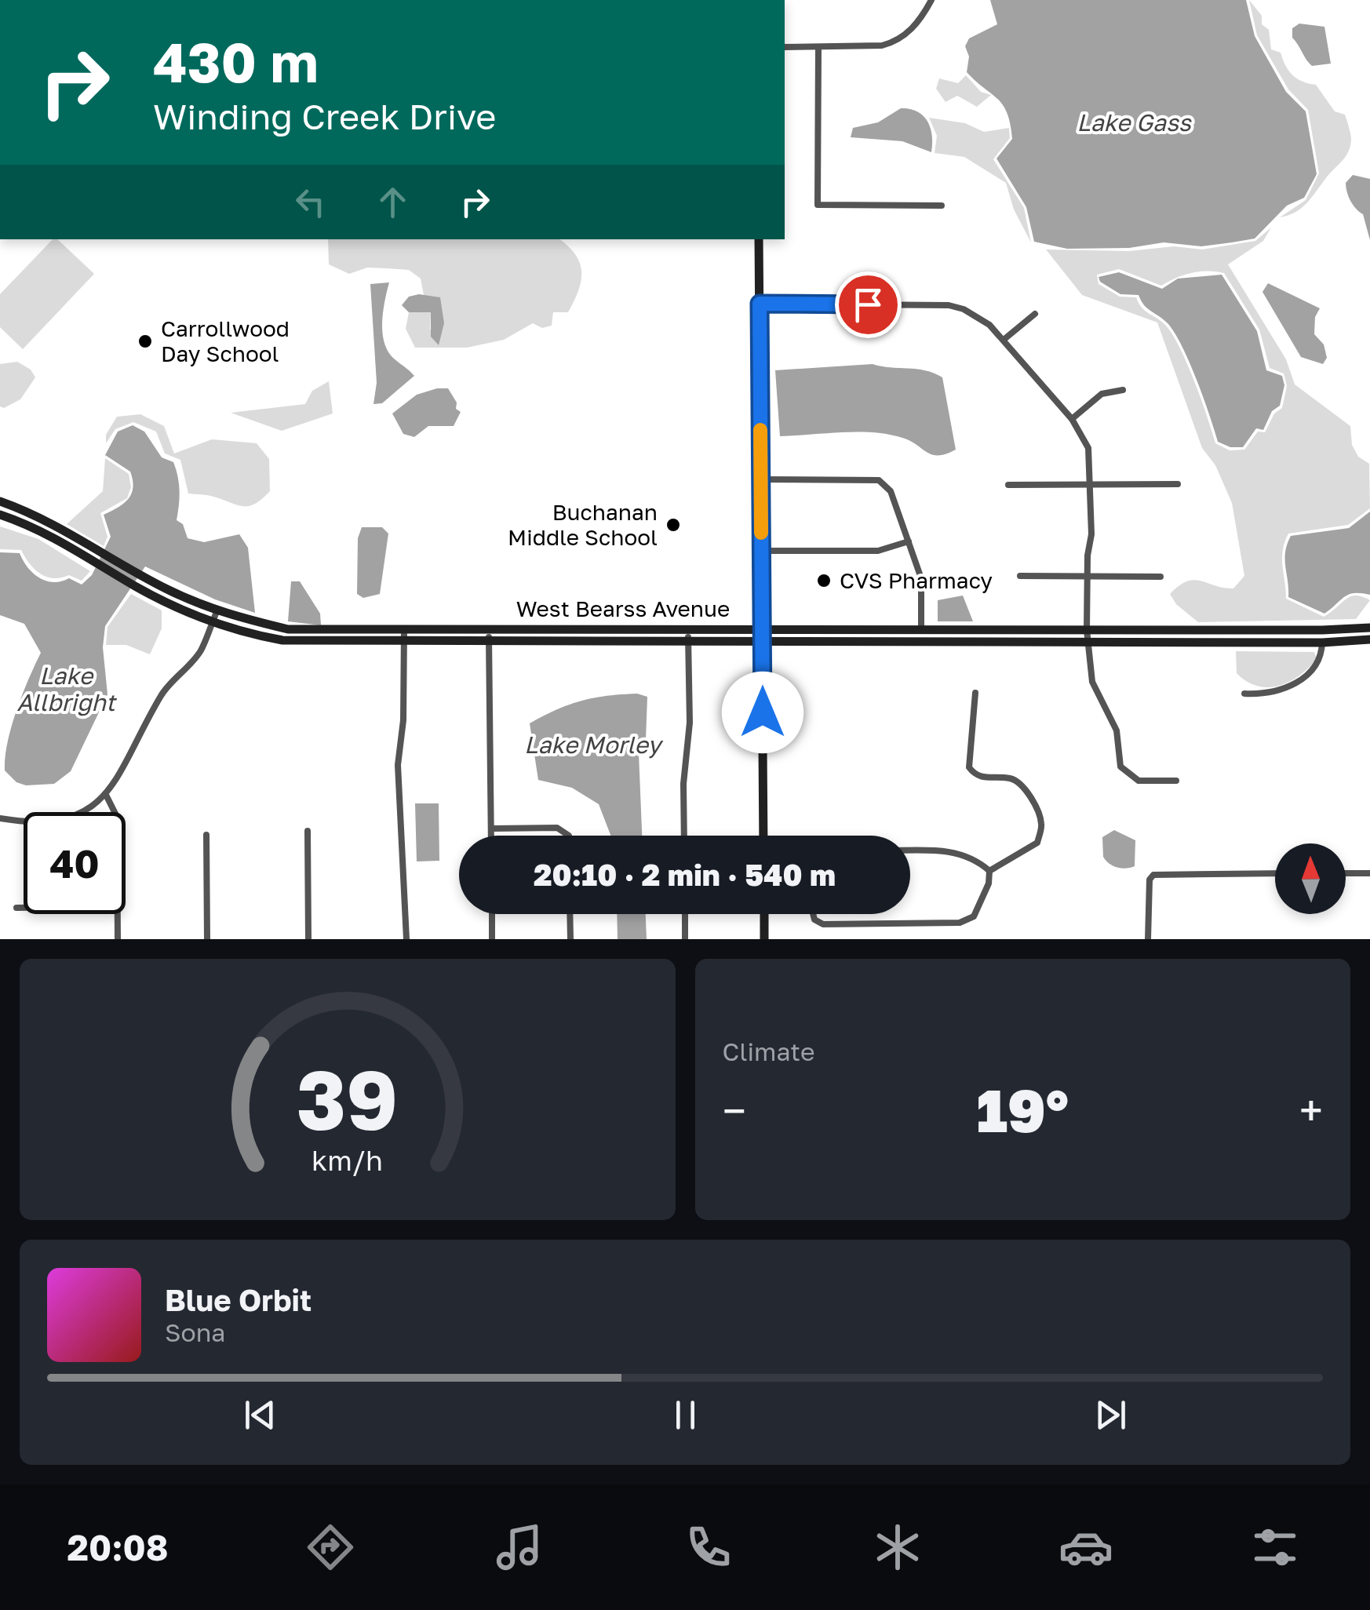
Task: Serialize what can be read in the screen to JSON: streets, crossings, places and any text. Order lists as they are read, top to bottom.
{
  "streets": {
    "main road": ["West Bearss Avenue"]
  },
  "water": ["Lake Gass", "Lake Allbright", "Lake Morley"],
  "places": ["Carrollwood Day School", "Buchanan Middle School", "CVS Pharmacy"],
  "north": "top",
  "page": {
    "turn": ["430 m", "Winding Creek Drive"],
    "limit": "40",
    "trip": "20:10 · 2 min · 540 m",
    "tile": "Climate",
    "heat": ["−", "19°", "+"],
    "song": ["Blue Orbit", "Sona"],
    "tabs": "20:08",
    "gauge": ["39", "km/h"]
  }
}
